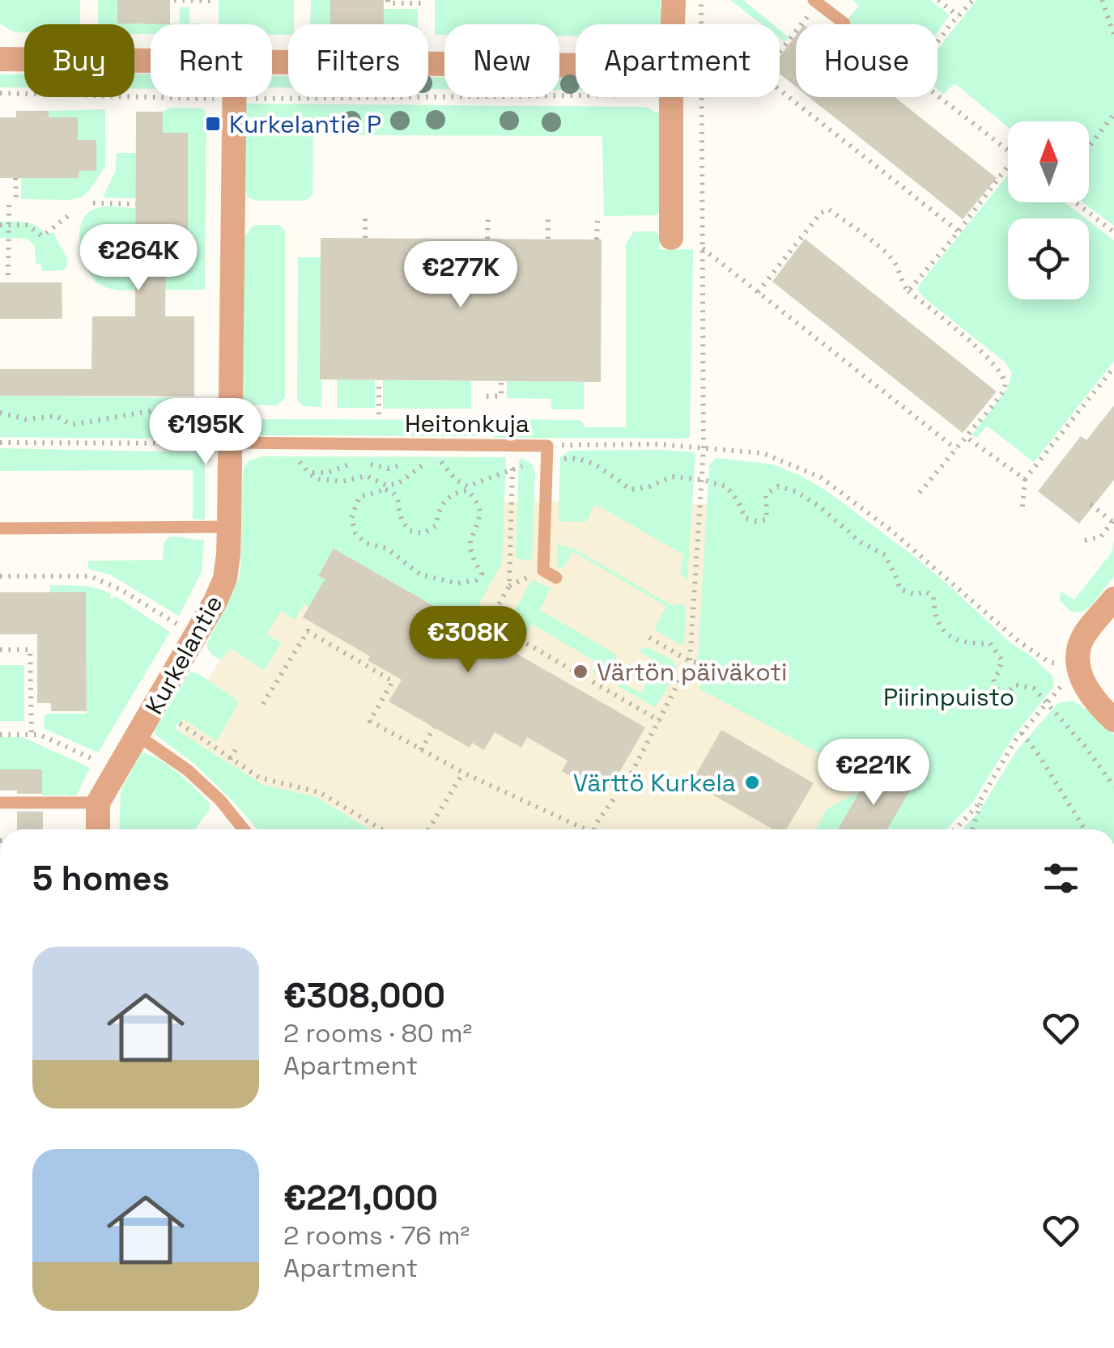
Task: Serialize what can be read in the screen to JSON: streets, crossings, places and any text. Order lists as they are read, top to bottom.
{
  "streets": {
    "street": ["Kurkelantie"],
    "lane": ["Heitonkuja"]
  },
  "crossings": [
    ["Heitonkuja", "Kurkelantie"]
  ],
  "parks": ["Piirinpuisto"],
  "places": {
    "transit": ["Kurkelantie P"],
    "other": ["Värtön päiväkoti", "Värttö Kurkela"]
  },
  "north": "top",
  "page": {
    "chip": [
      "Buy",
      "Rent",
      "Filters",
      "New",
      "Apartment",
      "House"
    ],
    "price": [
      "€264K",
      "€277K",
      "€195K",
      "€308K",
      "€221K"
    ],
    "heading": "5 homes",
    "list": [
      {
        "name": "€308,000",
        "note": "2 rooms · 80 m² · Apartment"
      },
      {
        "name": "€221,000",
        "note": "2 rooms · 76 m² · Apartment"
      }
    ]
  }
}
